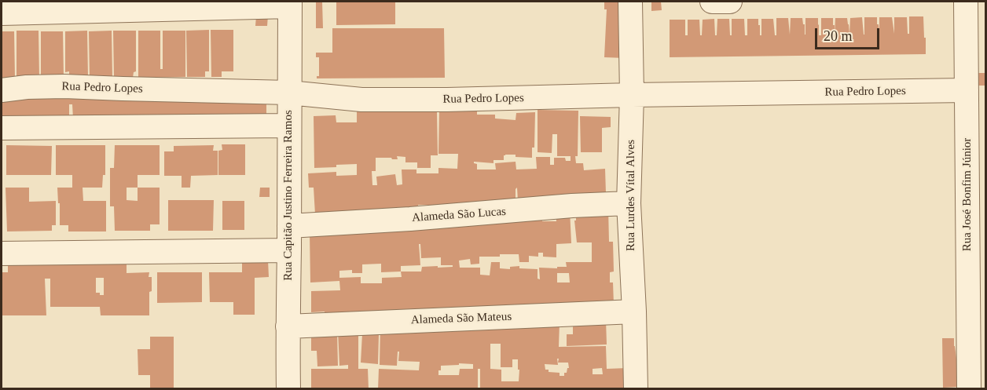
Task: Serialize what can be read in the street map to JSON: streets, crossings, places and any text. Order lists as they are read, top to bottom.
{
  "streets": {
    "street": [
      "Rua Pedro Lopes",
      "Rua José Bonfim Júnior",
      "Rua Capitão Justino Ferreira Ramos",
      "Rua Lurdes Vítal Alves",
      "Alameda São Lucas",
      "Alameda São Mateus"
    ]
  },
  "crossings": [
    ["Rua Pedro Lopes", "Rua José Bonfim Júnior"],
    ["Rua Pedro Lopes", "Rua Capitão Justino Ferreira Ramos"],
    ["Rua Pedro Lopes", "Rua Lurdes Vítal Alves"],
    ["Rua Capitão Justino Ferreira Ramos", "Alameda São Lucas"],
    ["Rua Capitão Justino Ferreira Ramos", "Alameda São Mateus"],
    ["Rua Lurdes Vítal Alves", "Alameda São Lucas"],
    ["Rua Lurdes Vítal Alves", "Alameda São Mateus"]
  ],
  "scale_bar": "20 m"
}
